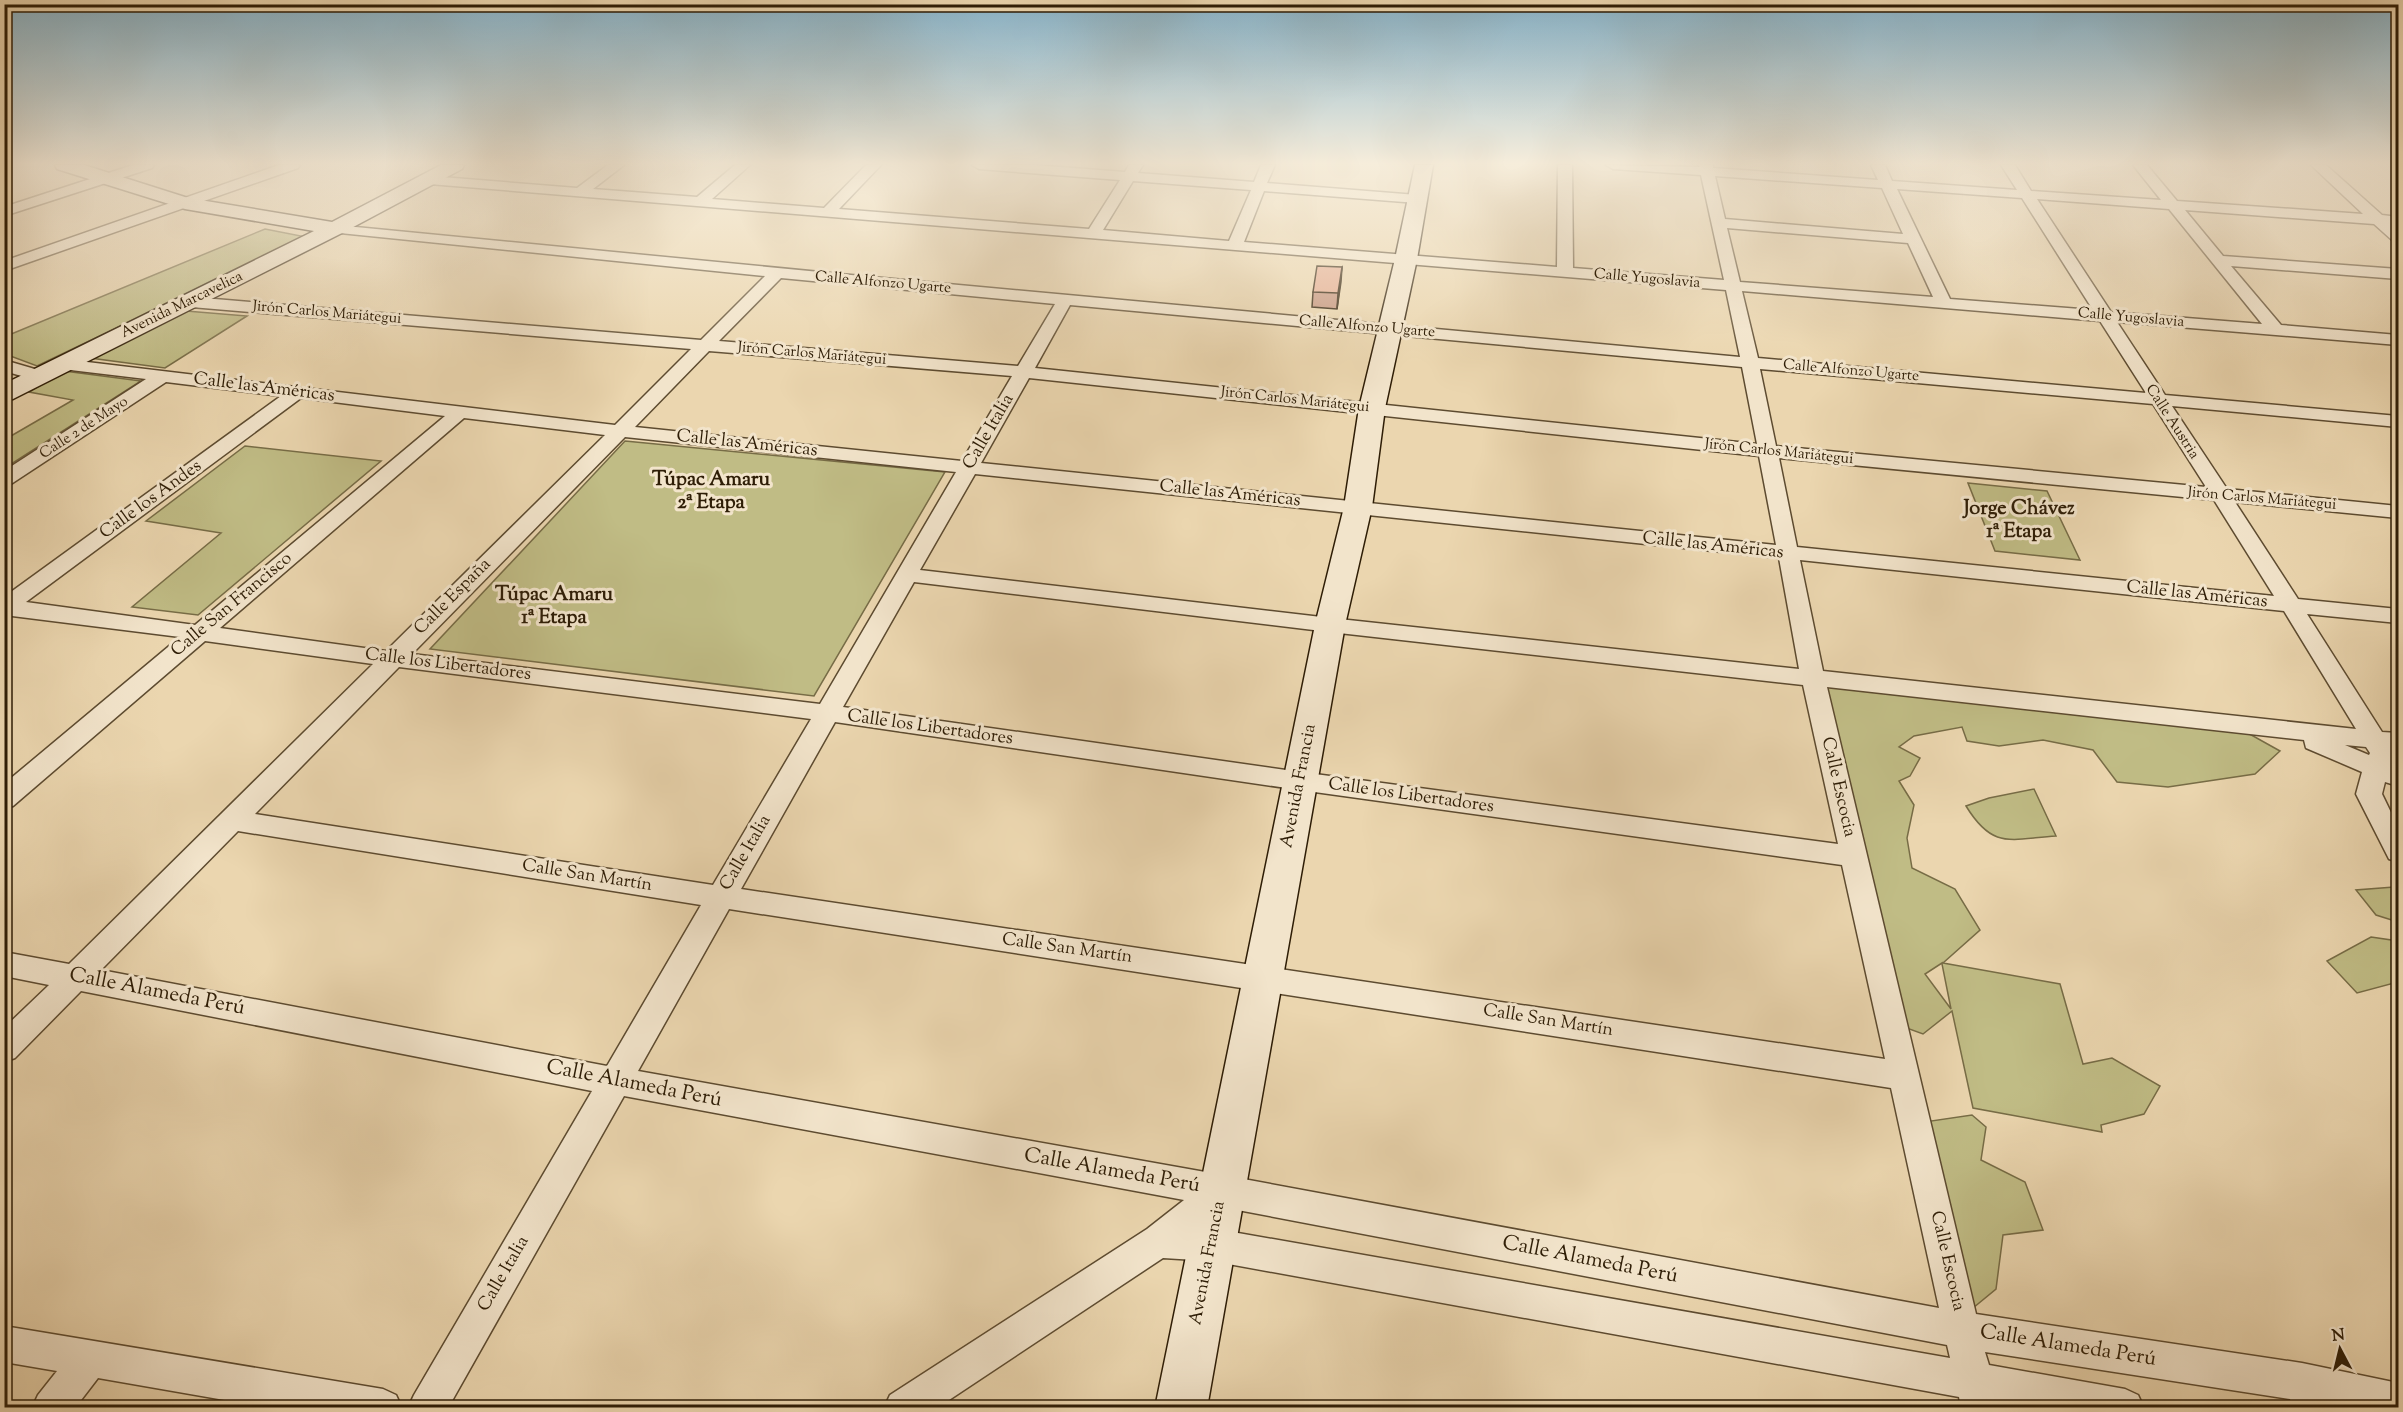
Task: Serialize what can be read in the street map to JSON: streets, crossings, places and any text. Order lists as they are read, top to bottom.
{
  "streets": {
    "street": [
      "Calle Yugoslavia",
      "Calle Alfonzo Ugarte",
      "Avenida Marcavelica",
      "Jirón Carlos Mariátegui",
      "Calle las Américas",
      "Calle Austria",
      "Calle 2 de Mayo",
      "Calle Italia",
      "Calle los Andes",
      "Calle España",
      "Calle San Francisco",
      "Calle los Libertadores",
      "Avenida Francia",
      "Calle Escocia",
      "Calle San Martín",
      "Calle Alameda Perú"
    ]
  },
  "crossings": [
    ["Calle Yugoslavia", "Calle Austria"],
    ["Calle Yugoslavia", "Avenida Francia"],
    ["Calle Yugoslavia", "Calle Escocia"],
    ["Calle Alfonzo Ugarte", "Calle Austria"],
    ["Calle Alfonzo Ugarte", "Calle Italia"],
    ["Calle Alfonzo Ugarte", "Calle España"],
    ["Calle Alfonzo Ugarte", "Avenida Francia"],
    ["Calle Alfonzo Ugarte", "Calle Escocia"],
    ["Avenida Marcavelica", "Jirón Carlos Mariátegui"],
    ["Avenida Marcavelica", "Calle las Américas"],
    ["Jirón Carlos Mariátegui", "Calle Austria"],
    ["Jirón Carlos Mariátegui", "Calle Italia"],
    ["Jirón Carlos Mariátegui", "Calle España"],
    ["Jirón Carlos Mariátegui", "Avenida Francia"],
    ["Jirón Carlos Mariátegui", "Calle Escocia"],
    ["Calle las Américas", "Calle Austria"],
    ["Calle las Américas", "Calle 2 de Mayo"],
    ["Calle las Américas", "Calle Italia"],
    ["Calle las Américas", "Calle los Andes"],
    ["Calle las Américas", "Calle España"],
    ["Calle las Américas", "Calle San Francisco"],
    ["Calle las Américas", "Avenida Francia"],
    ["Calle las Américas", "Calle Escocia"],
    ["Calle Italia", "Calle los Libertadores"],
    ["Calle Italia", "Calle San Martín"],
    ["Calle Italia", "Calle Alameda Perú"],
    ["Calle los Andes", "Calle los Libertadores"],
    ["Calle España", "Calle los Libertadores"],
    ["Calle España", "Calle San Martín"],
    ["Calle España", "Calle Alameda Perú"],
    ["Calle San Francisco", "Calle los Libertadores"],
    ["Calle los Libertadores", "Avenida Francia"],
    ["Calle los Libertadores", "Calle Escocia"],
    ["Avenida Francia", "Calle San Martín"],
    ["Avenida Francia", "Calle Alameda Perú"],
    ["Calle Escocia", "Calle San Martín"],
    ["Calle Escocia", "Calle Alameda Perú"]
  ],
  "districts": ["Túpac Amaru 2ª Etapa", "Jorge Chávez 1ª Etapa", "Túpac Amaru 1ª Etapa"],
  "north": "top"
}
